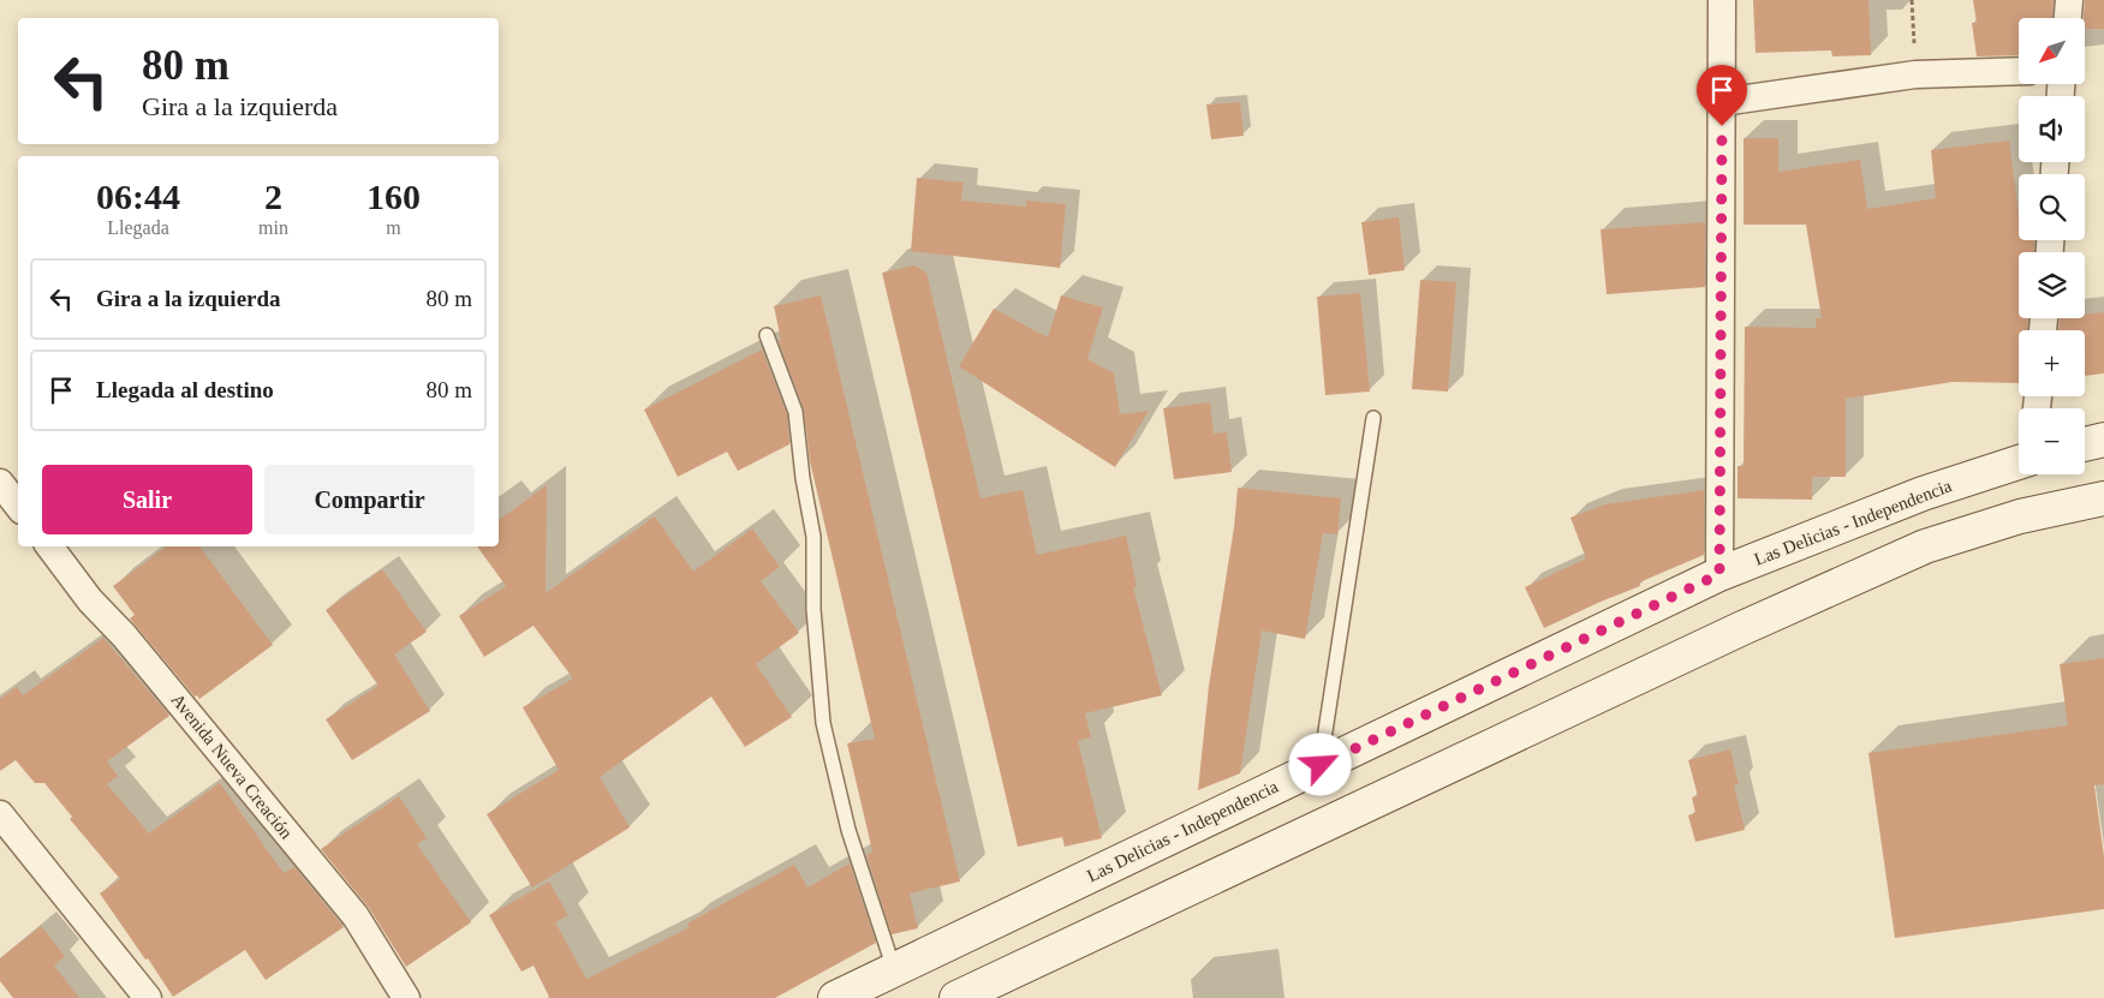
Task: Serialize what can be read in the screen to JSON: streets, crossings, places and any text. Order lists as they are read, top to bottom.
{
  "streets": {
    "main road": ["Las Delicias - Independencia"],
    "street": ["Avenida Nueva Creación"]
  },
  "north": "bottom left",
  "page": {
    "map_buttons": ["+", "−"],
    "turn": ["80 m", "Gira a la izquierda"],
    "eta": [
      "06:44",
      "Llegada",
      "2",
      "min",
      "160",
      "m"
    ],
    "list": [
      {
        "name": "Gira a la izquierda",
        "value": "80 m"
      },
      {
        "name": "Llegada al destino",
        "value": "80 m"
      }
    ],
    "buttons": ["Salir", "Compartir"]
  }
}
